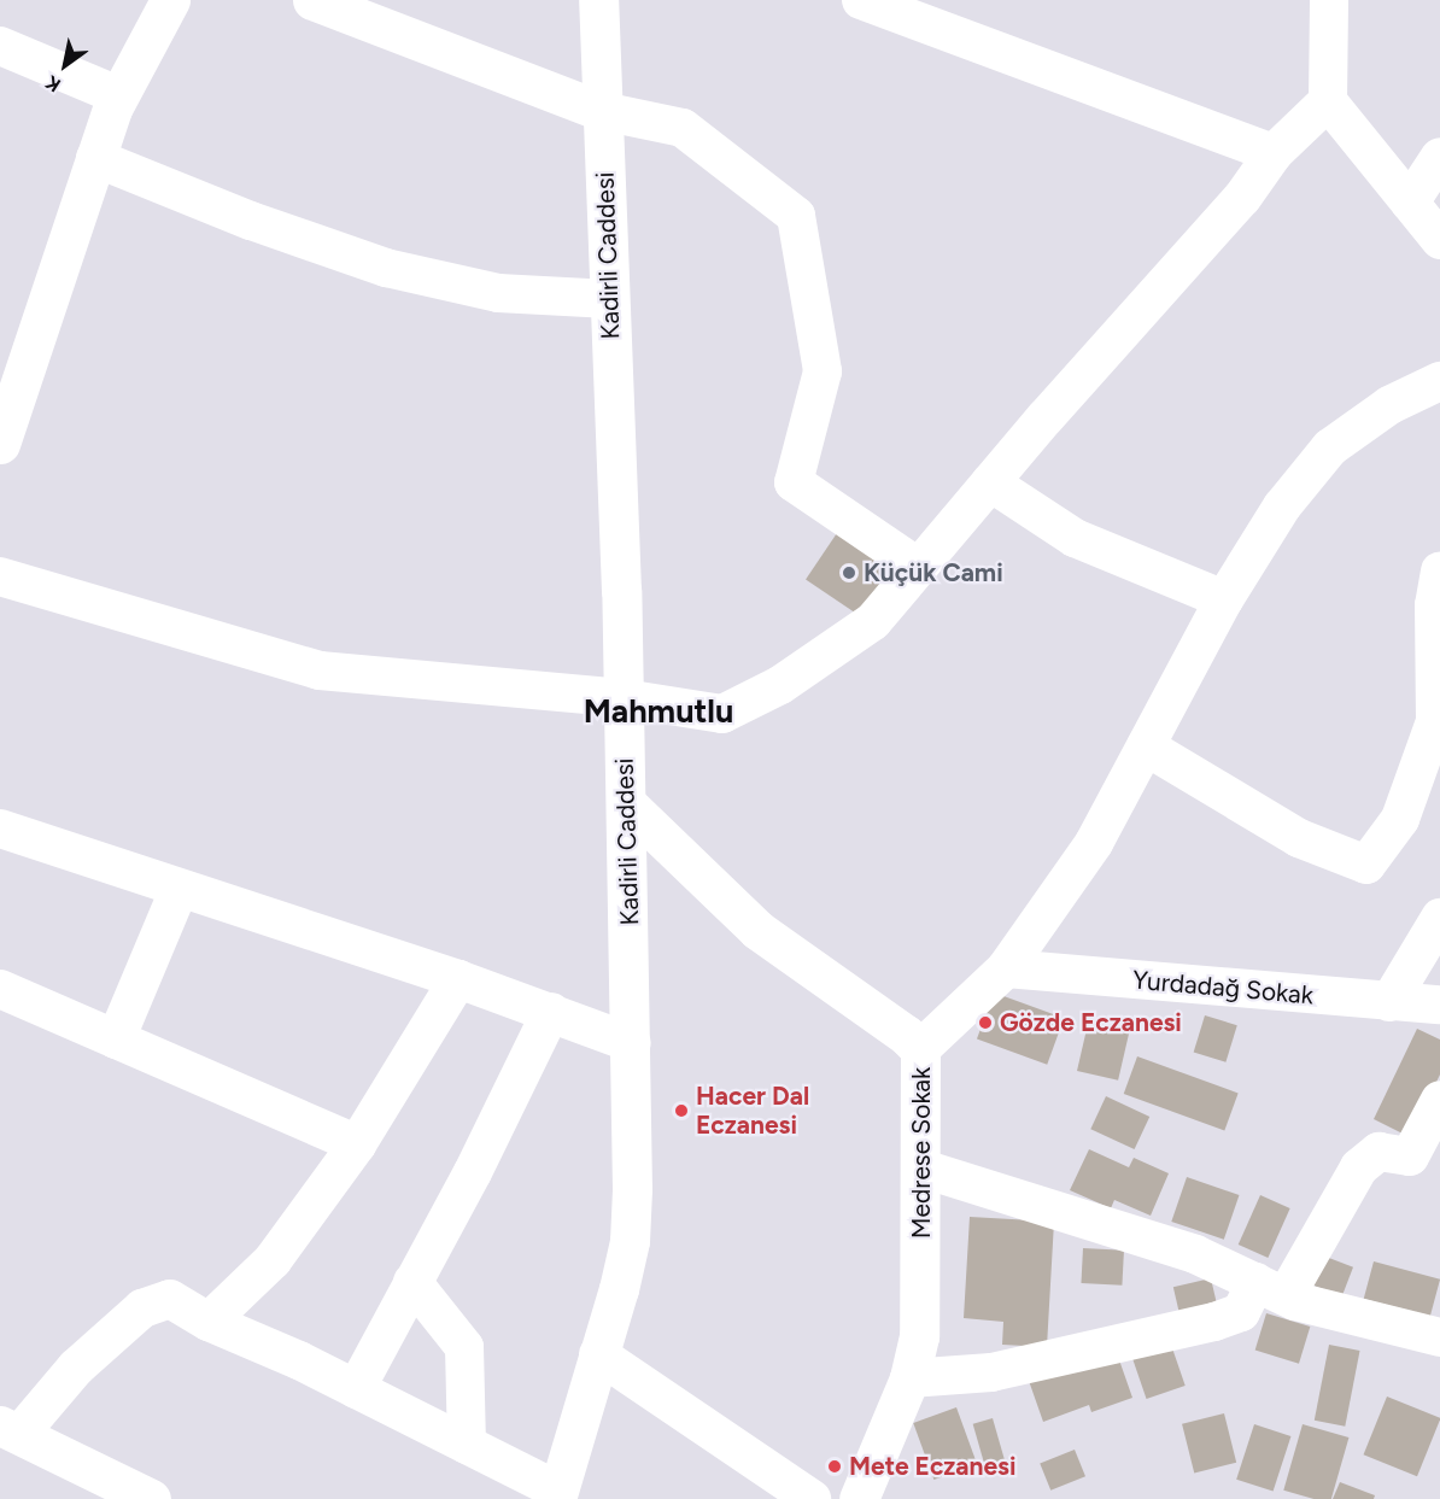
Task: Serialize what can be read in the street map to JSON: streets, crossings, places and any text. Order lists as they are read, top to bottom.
{
  "streets": {
    "main road": ["Kadirli Caddesi", "Medrese Sokak"],
    "street": ["Yurdadağ Sokak"]
  },
  "crossings": [
    ["Kadirli Caddesi", "Medrese Sokak"]
  ],
  "districts": ["Mahmutlu"],
  "places": [
    "Küçük Cami",
    "Gözde Eczanesi",
    "Hacer Dal Eczanesi",
    "Mete Eczanesi"
  ],
  "north": "bottom left"
}
